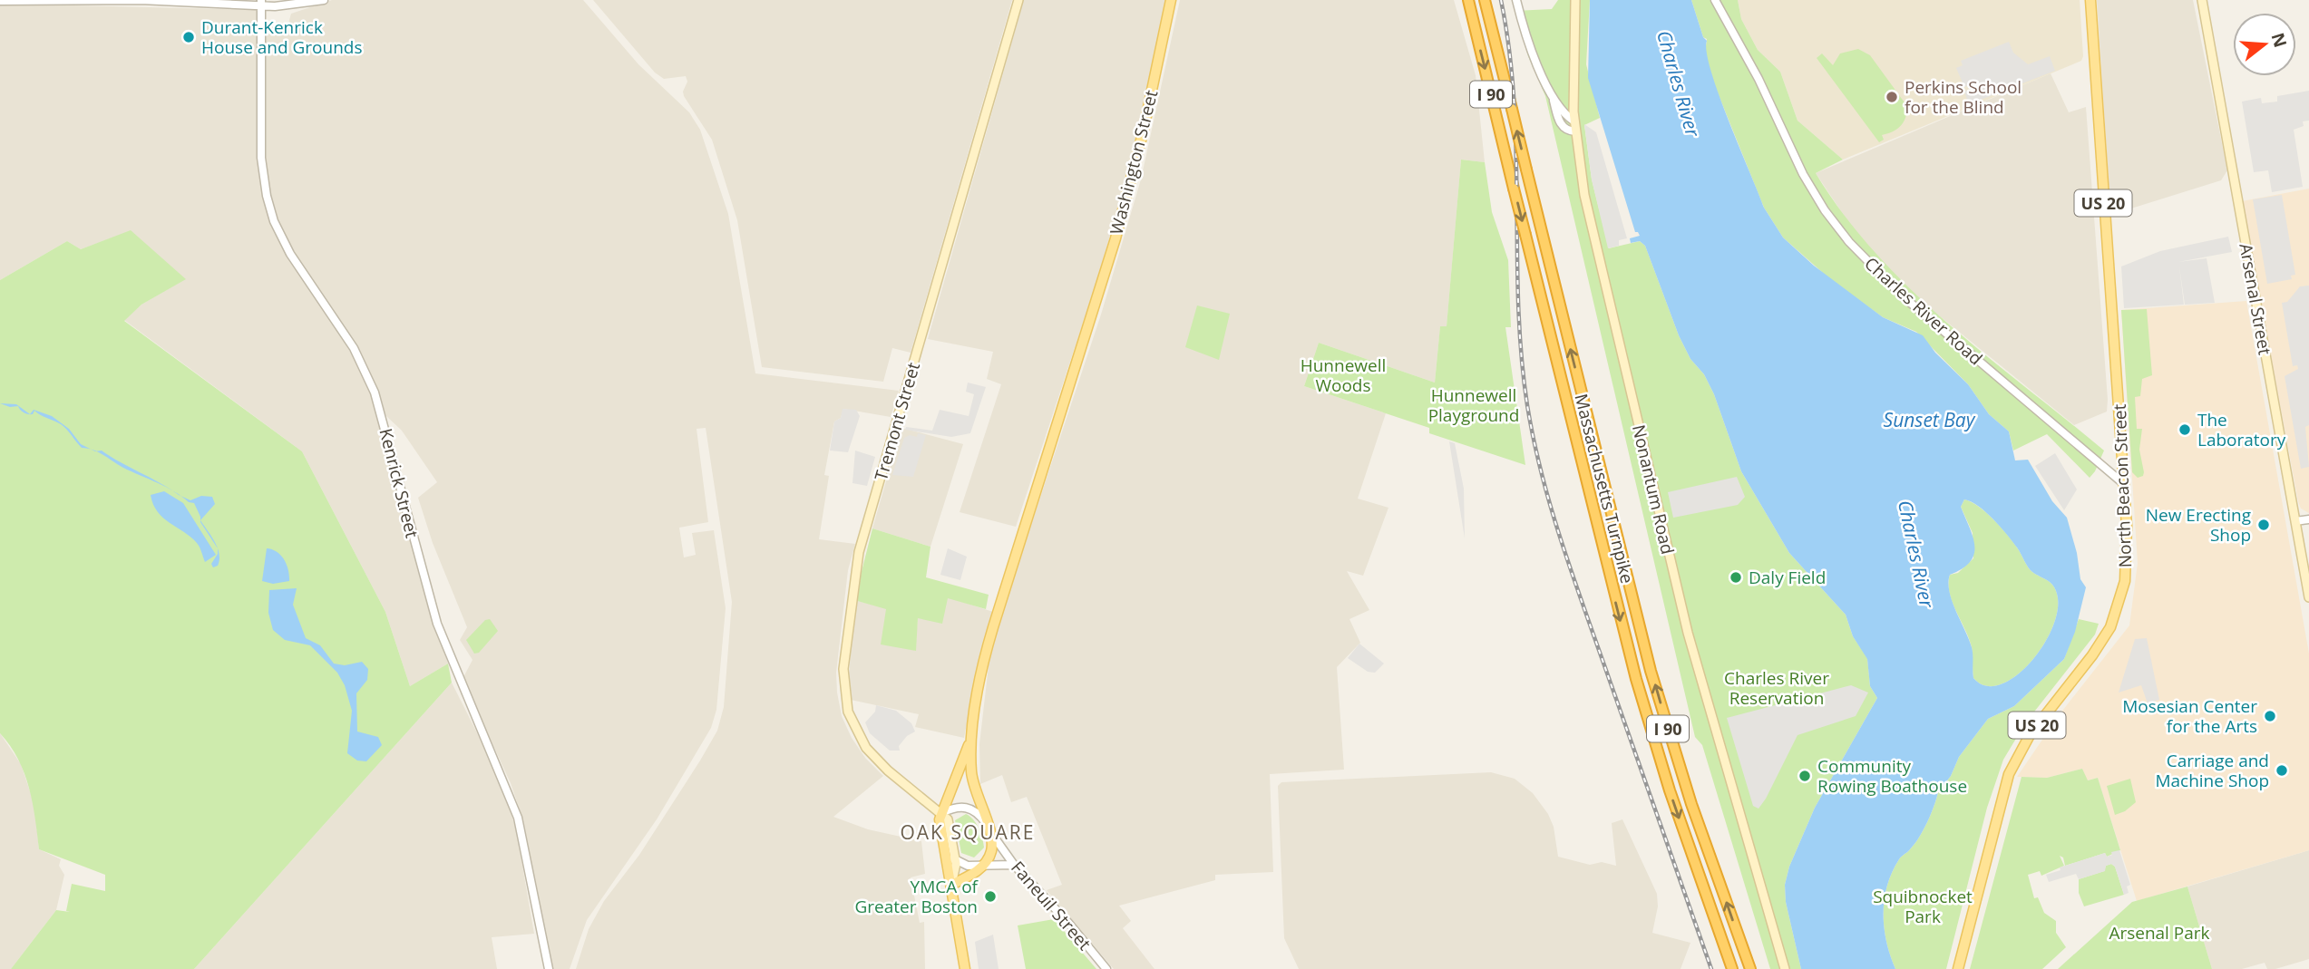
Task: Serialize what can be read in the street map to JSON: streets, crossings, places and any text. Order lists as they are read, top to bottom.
{
  "streets": {
    "highway": ["I 90", "Massachusetts Turnpike"],
    "main road": [
      "Washington Street",
      "US 20",
      "Arsenal Street",
      "Tremont Street",
      "North Beacon Street",
      "Nonantum Road",
      "Faneuil Street"
    ],
    "street": ["Charles River Road", "Kenrick Street"]
  },
  "crossings": [
    ["Washington Street", "Faneuil Street"],
    ["Charles River Road", "North Beacon Street"]
  ],
  "districts": ["OAK SQUARE"],
  "water": ["Charles River", "Sunset Bay"],
  "parks": [
    "Hunnewell Woods",
    "Hunnewell Playground",
    "Charles River Reservation",
    "Squibnocket Park",
    "Arsenal Park"
  ],
  "places": [
    "Durant-Kenrick House and Grounds",
    "Perkins School for the Blind",
    "The Laboratory",
    "New Erecting Shop",
    "Daly Field",
    "Mosesian Center for the Arts",
    "Carriage and Machine Shop",
    "Community Rowing Boathouse",
    "YMCA of Greater Boston"
  ],
  "north": "right"
}
